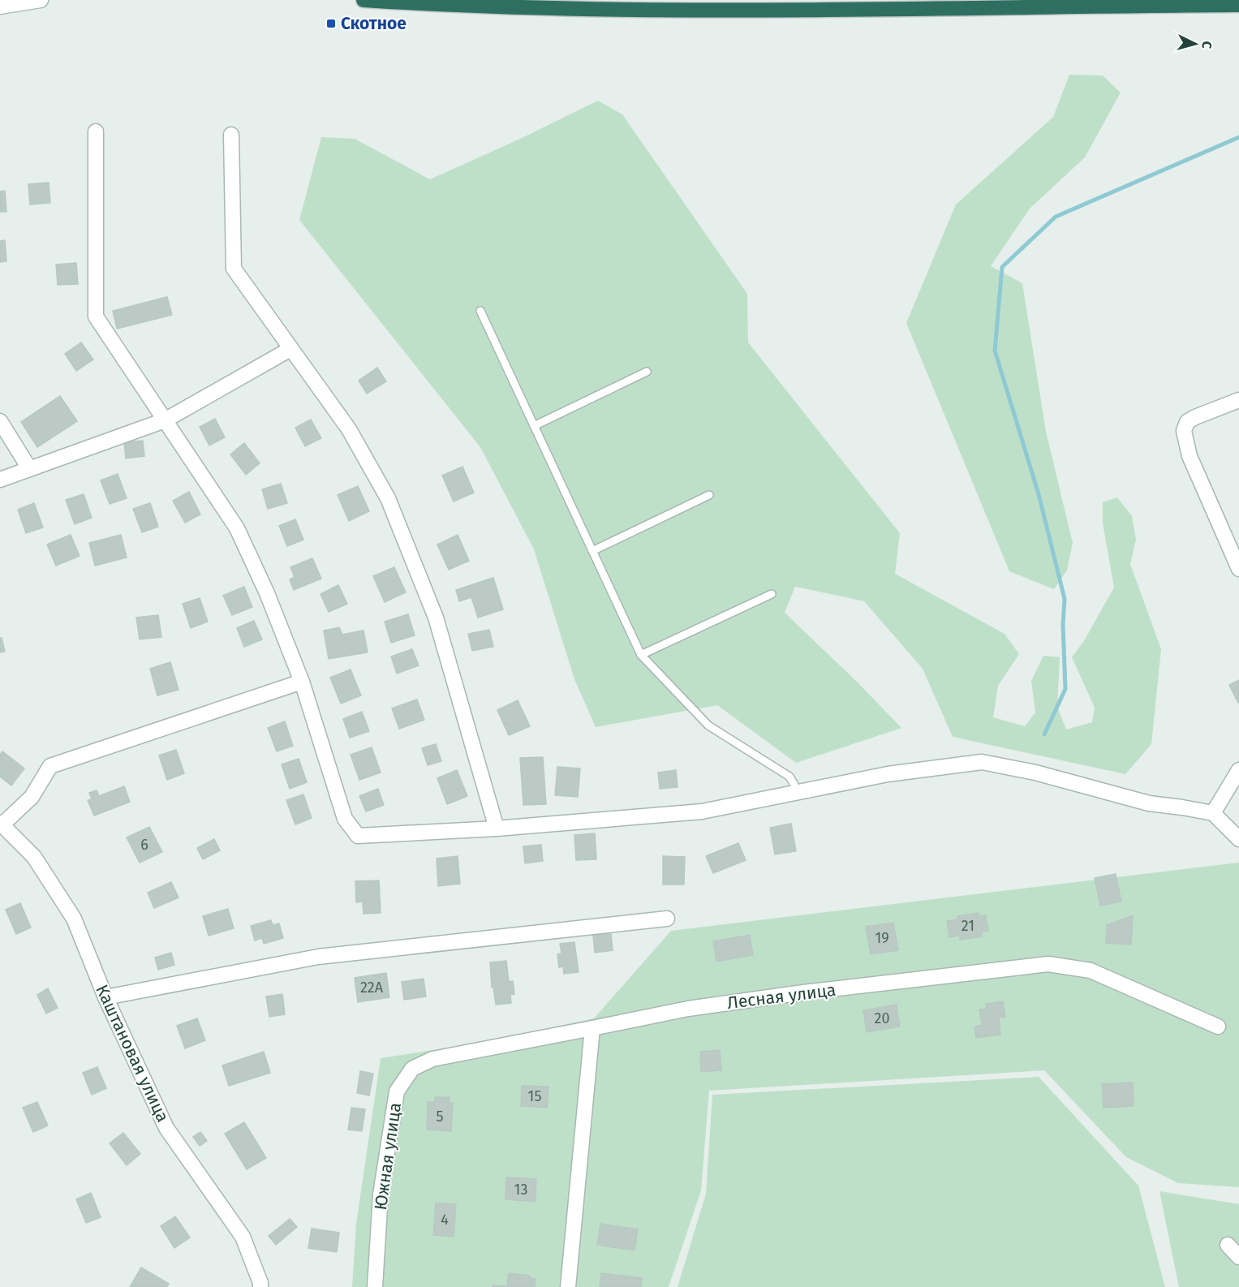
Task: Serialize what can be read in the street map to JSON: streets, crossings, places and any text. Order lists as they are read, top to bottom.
{
  "streets": {
    "street": ["Лесная улица", "Каштановая улица", "Южная улица"]
  },
  "crossings": [
    ["Лесная улица", "Южная улица"]
  ],
  "places": {
    "transit": ["Скотное"]
  },
  "house_numbers": [
    "6",
    "21",
    "19",
    "22А",
    "20",
    "15",
    "5",
    "13",
    "4"
  ],
  "north": "right"
}
